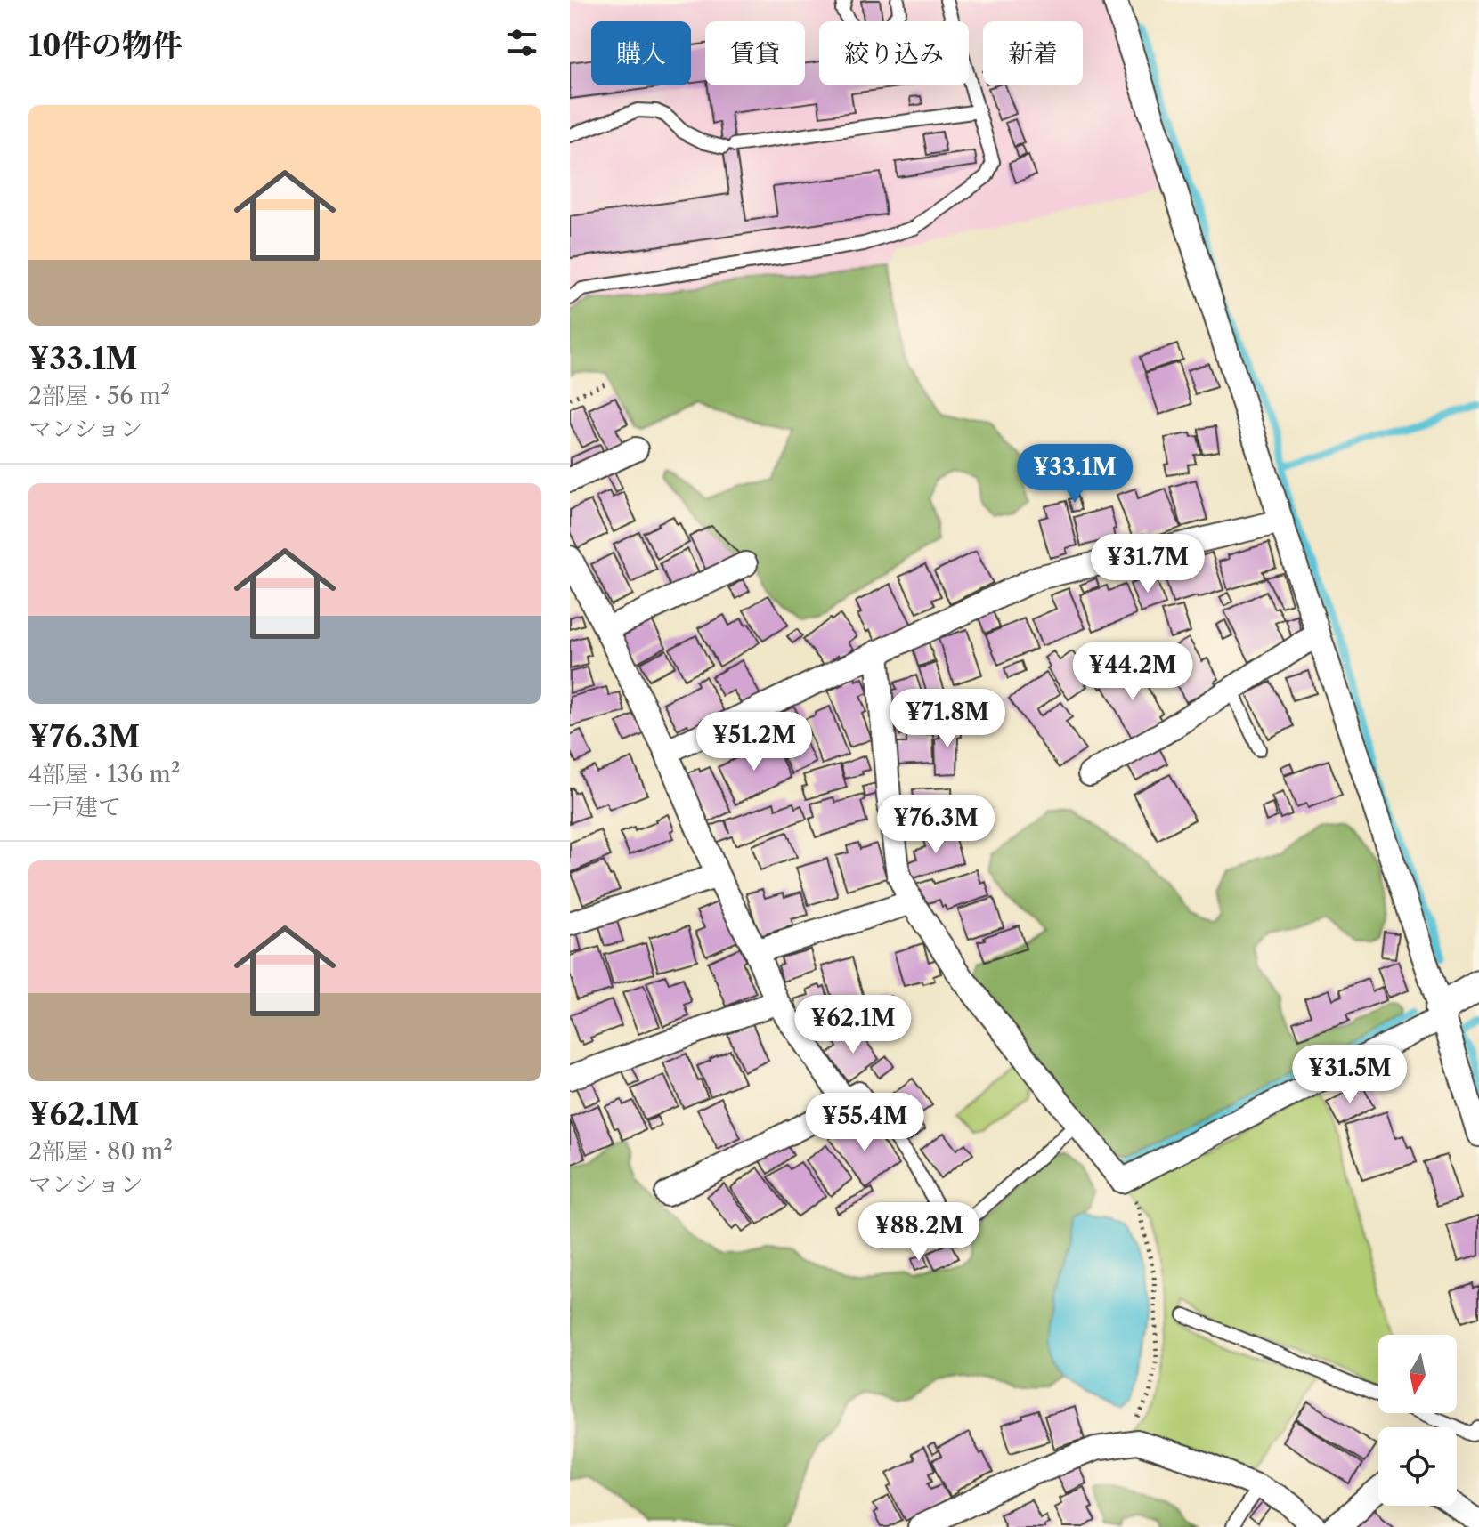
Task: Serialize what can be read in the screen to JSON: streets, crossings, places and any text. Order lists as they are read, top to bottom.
{
  "north": "bottom",
  "page": {
    "heading": "10件の物件",
    "chip": [
      "購入",
      "賃貸",
      "絞り込み",
      "新着"
    ],
    "list": [
      {
        "name": "¥33.1M",
        "note": "2部屋 · 56 m² · マンション"
      },
      {
        "name": "¥76.3M",
        "note": "4部屋 · 136 m² · 一戸建て"
      },
      {
        "name": "¥62.1M",
        "note": "2部屋 · 80 m² · マンション"
      }
    ],
    "price": [
      "¥33.1M",
      "¥31.7M",
      "¥44.2M",
      "¥71.8M",
      "¥51.2M",
      "¥76.3M",
      "¥62.1M",
      "¥31.5M",
      "¥55.4M",
      "¥88.2M"
    ]
  }
}
